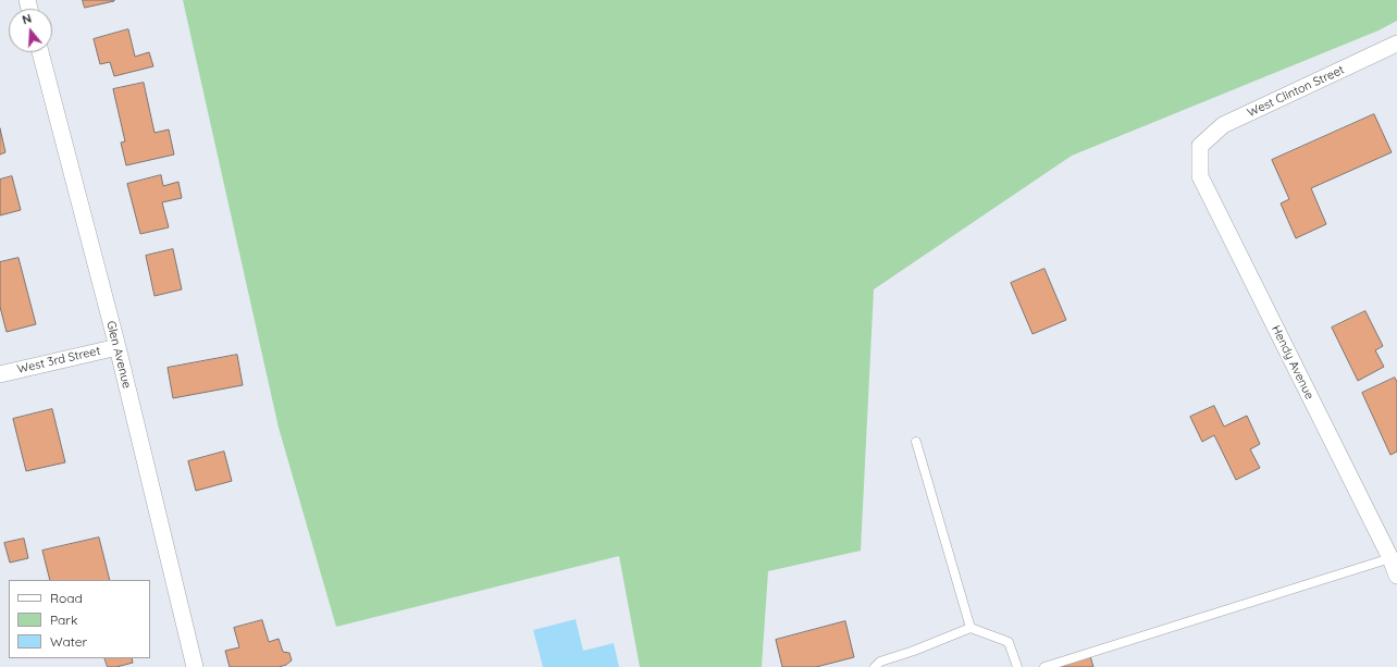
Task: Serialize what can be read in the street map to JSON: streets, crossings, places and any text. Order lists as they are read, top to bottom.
{
  "streets": {
    "street": [
      "West Clinton Street",
      "Glen Avenue",
      "West 3rd Street",
      "Hendy Avenue"
    ]
  },
  "crossings": [
    ["West Clinton Street", "Hendy Avenue"],
    ["Glen Avenue", "West 3rd Street"]
  ],
  "legend": ["Road", "Park", "Water"],
  "north": "top"
}
